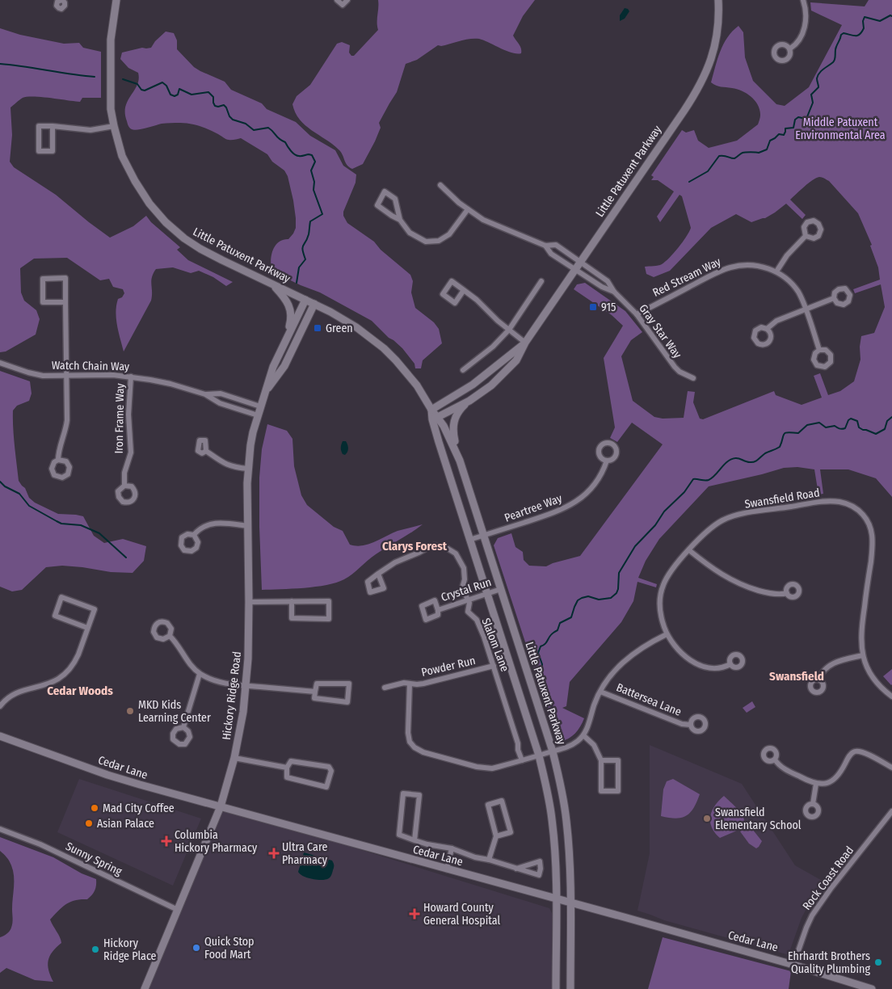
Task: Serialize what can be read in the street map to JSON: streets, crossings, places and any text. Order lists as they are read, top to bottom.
{
  "streets": {
    "street": [
      "Little Patuxent Parkway",
      "Red Stream Way",
      "Gray Star Way",
      "Watch Chain Way",
      "Iron Frame Way",
      "Swansfield Road",
      "Peartree Way",
      "Crystal Run",
      "Slalom Lane",
      "Powder Run",
      "Hickory Ridge Road",
      "Battersea Lane",
      "Cedar Lane",
      "Sunny Spring",
      "Rock Coast Road"
    ]
  },
  "crossings": [
    ["Little Patuxent Parkway", "Gray Star Way"],
    ["Little Patuxent Parkway", "Peartree Way"],
    ["Little Patuxent Parkway", "Crystal Run"],
    ["Little Patuxent Parkway", "Hickory Ridge Road"],
    ["Little Patuxent Parkway", "Cedar Lane"],
    ["Red Stream Way", "Gray Star Way"],
    ["Watch Chain Way", "Iron Frame Way"],
    ["Watch Chain Way", "Hickory Ridge Road"],
    ["Crystal Run", "Slalom Lane"],
    ["Slalom Lane", "Powder Run"],
    ["Hickory Ridge Road", "Cedar Lane"],
    ["Hickory Ridge Road", "Sunny Spring"],
    ["Cedar Lane", "Rock Coast Road"]
  ],
  "districts": ["Clarys Forest", "Swansfield", "Cedar Woods"],
  "parks": ["Middle Patuxent Environmental Area"],
  "places": {
    "transit": ["915", "Green"],
    "other": [
      "MKD Kids Learning Center",
      "Mad City Coffee",
      "Swansfield Elementary School",
      "Asian Palace",
      "Quick Stop Food Mart",
      "Hickory Ridge Place",
      "Ehrhardt Brothers Quality Plumbing"
    ],
    "health": ["Columbia Hickory Pharmacy", "Ultra Care Pharmacy", "Howard County General Hospital"]
  }
}
